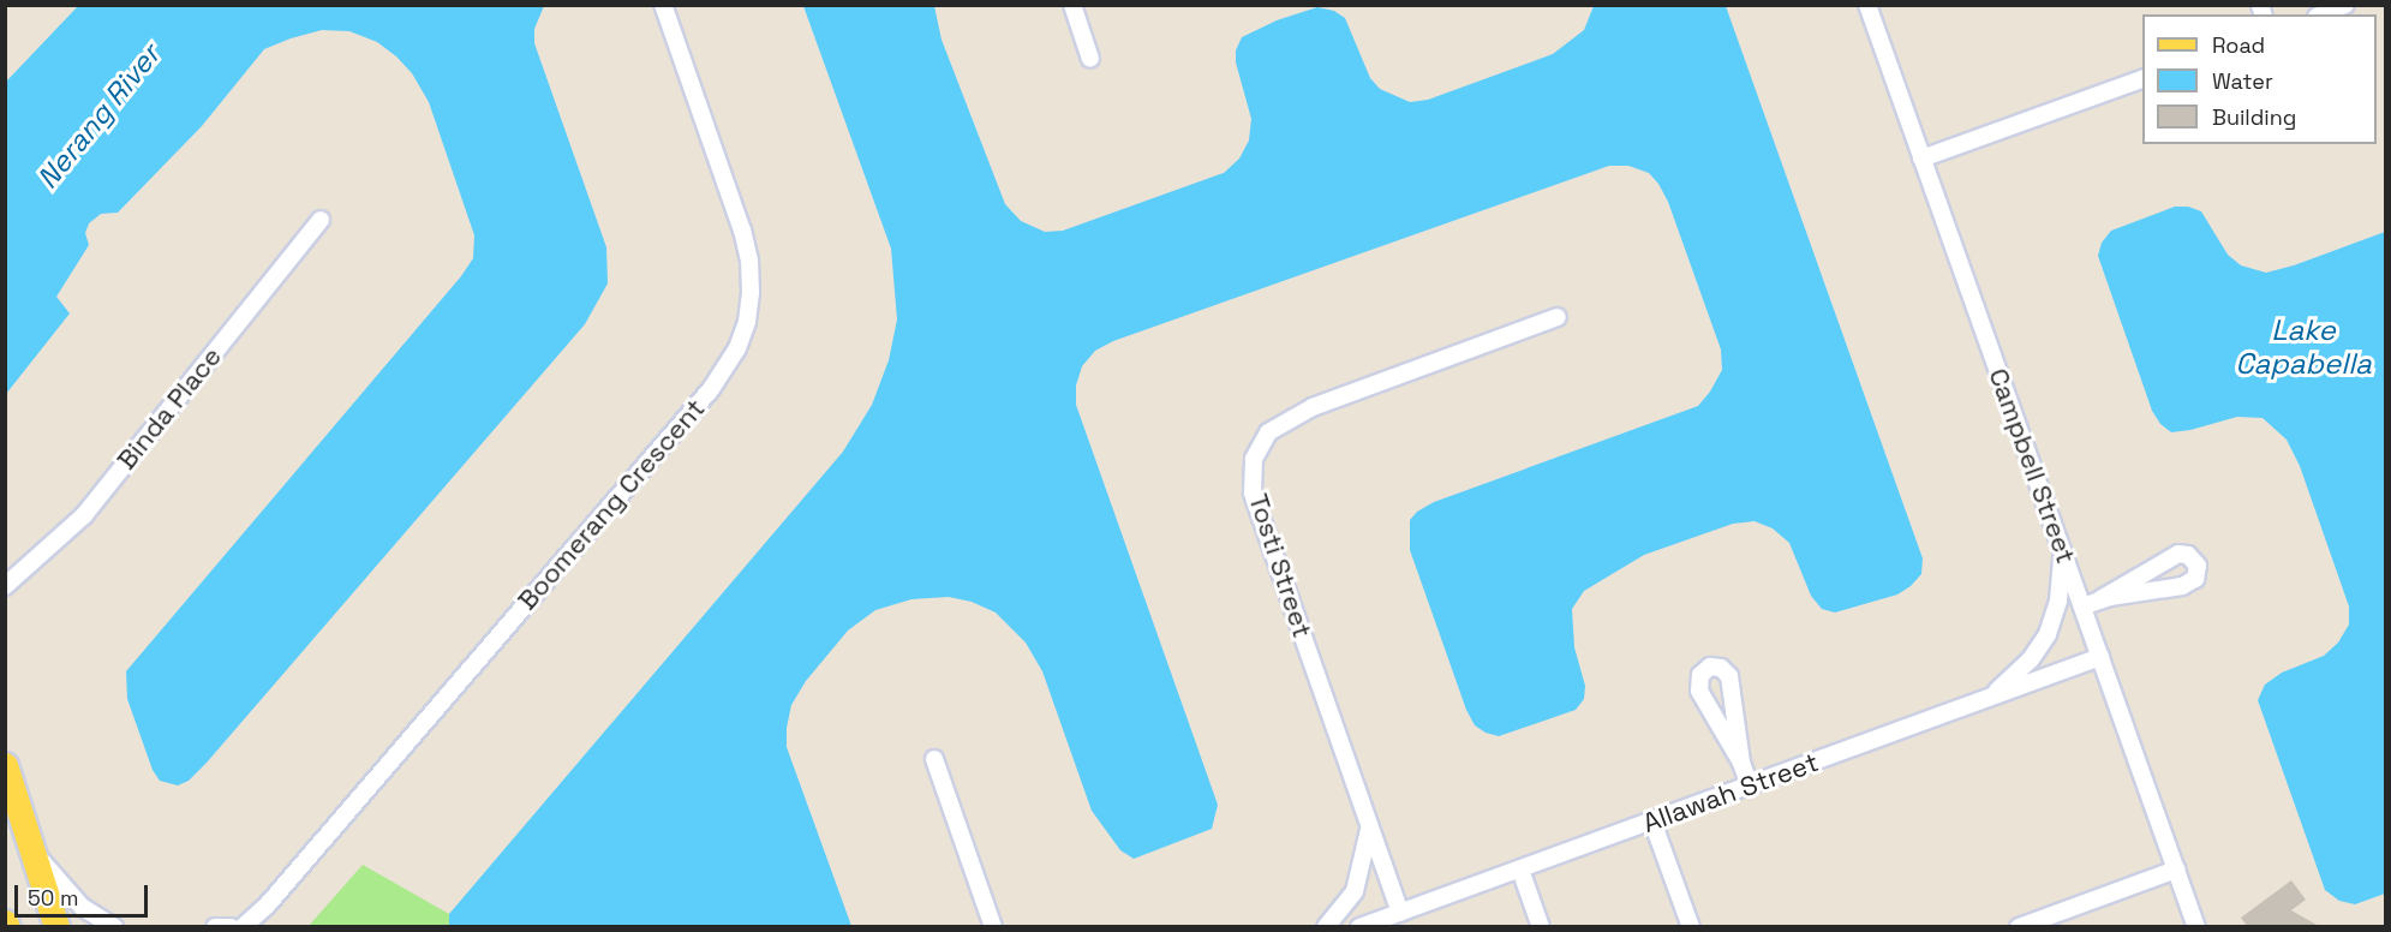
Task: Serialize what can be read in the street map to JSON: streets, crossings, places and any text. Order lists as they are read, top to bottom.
{
  "streets": {
    "street": [
      "Binda Place",
      "Campbell Street",
      "Boomerang Crescent",
      "Tosti Street",
      "Allawah Street"
    ]
  },
  "crossings": [
    ["Campbell Street", "Allawah Street"],
    ["Tosti Street", "Allawah Street"]
  ],
  "water": ["Nerang River", "Lake Capabella"],
  "legend": ["Road", "Water", "Building"],
  "scale_bar": "50 m"
}
